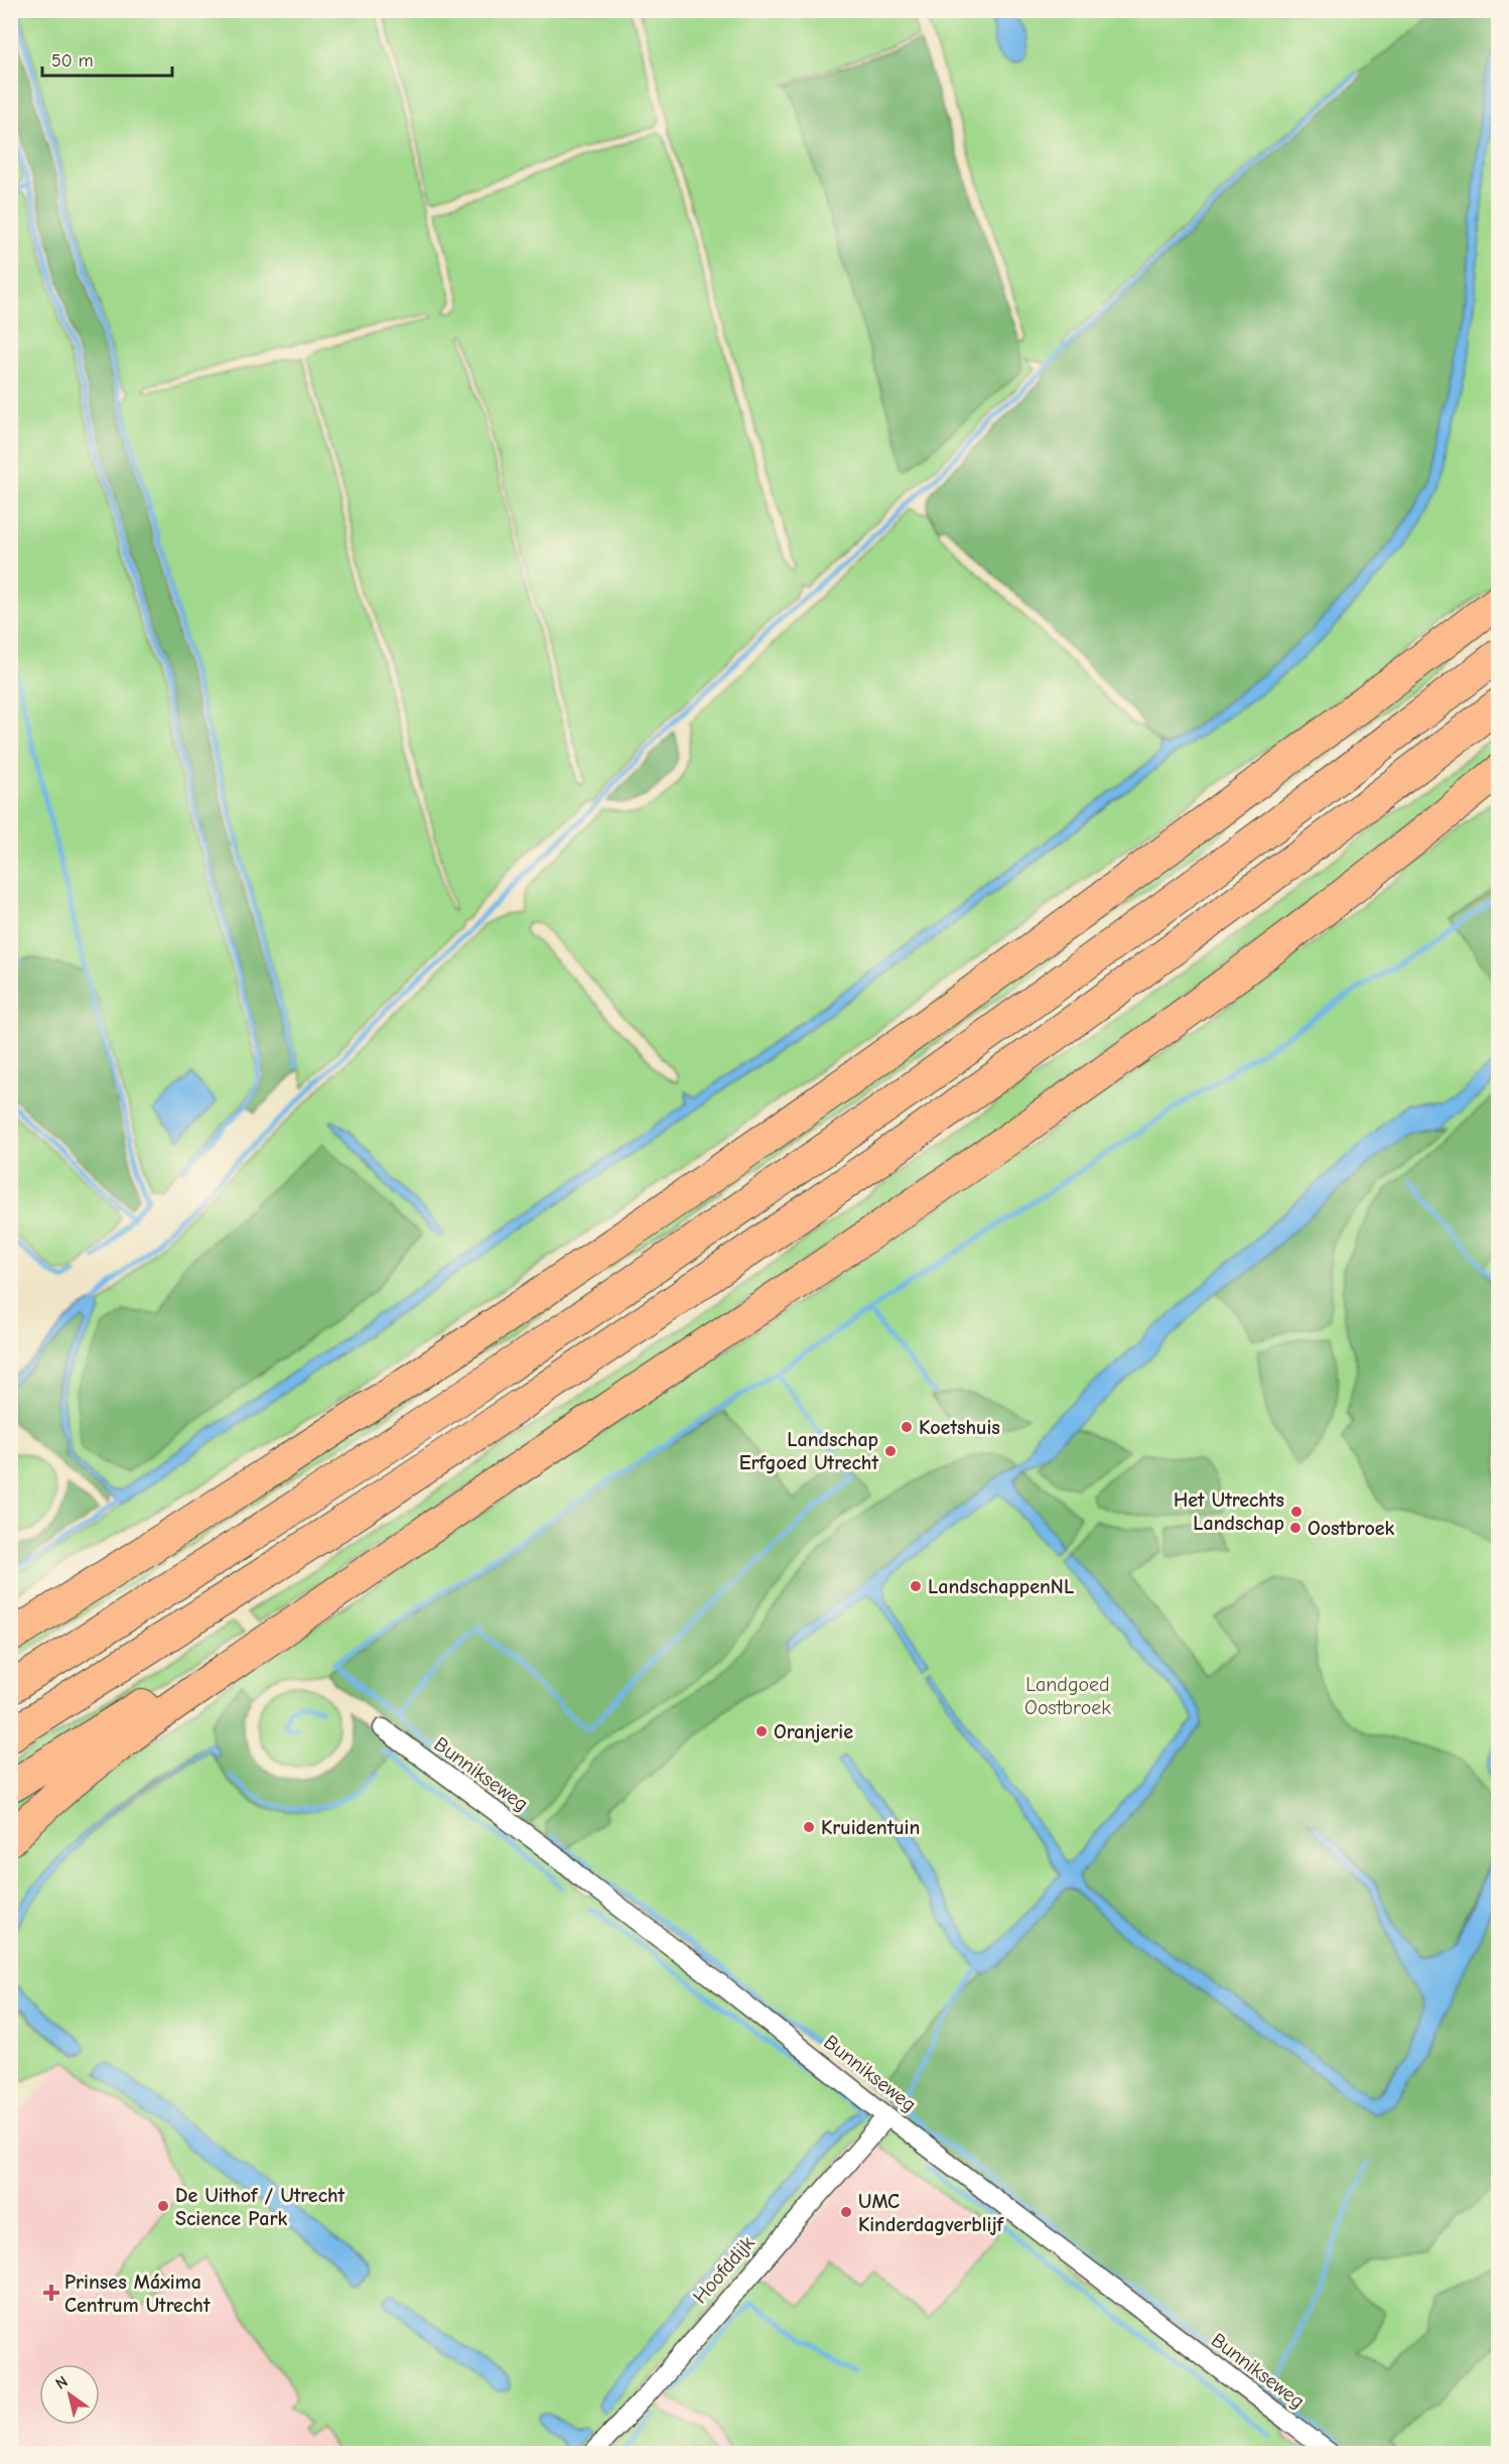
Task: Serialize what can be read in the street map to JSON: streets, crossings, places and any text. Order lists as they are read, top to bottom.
{
  "streets": {
    "street": ["Bunnikseweg", "Hoofddijk"]
  },
  "crossings": [
    ["Bunnikseweg", "Hoofddijk"]
  ],
  "parks": ["Landgoed Oostbroek"],
  "places": {
    "other": [
      "Koetshuis",
      "Landschap Erfgoed Utrecht",
      "Het Utrechts Landschap",
      "Oostbroek",
      "LandschappenNL",
      "Oranjerie",
      "Kruidentuin",
      "De Uithof / Utrecht Science Park",
      "UMC Kinderdagverblijf"
    ],
    "health": ["Prinses Máxima Centrum Utrecht"]
  },
  "scale_bar": "50 m",
  "north": "top left"
}
